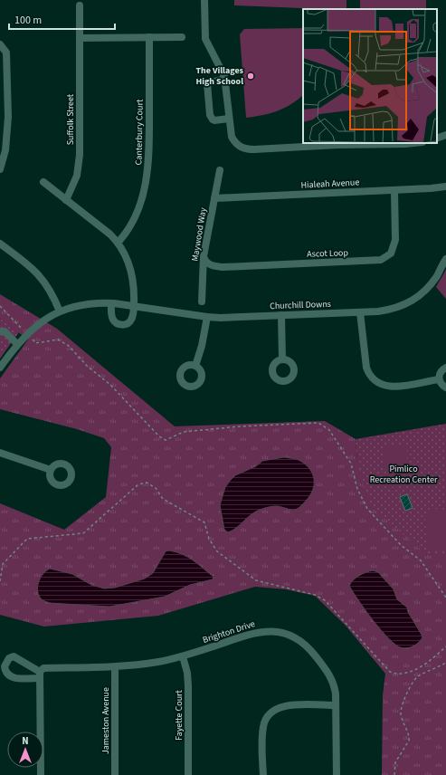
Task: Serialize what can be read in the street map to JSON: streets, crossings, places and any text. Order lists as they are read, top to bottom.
{
  "streets": {
    "street": [
      "Suffolk Street",
      "Canterbury Court",
      "Hialeah Avenue",
      "Maywood Way",
      "Ascot Loop",
      "Churchill Downs",
      "Brighton Drive",
      "Fayette Court",
      "Jameston Avenue"
    ]
  },
  "crossings": [
    ["Hialeah Avenue", "Maywood Way"],
    ["Hialeah Avenue", "Ascot Loop"],
    ["Maywood Way", "Ascot Loop"],
    ["Brighton Drive", "Fayette Court"],
    ["Brighton Drive", "Jameston Avenue"]
  ],
  "parks": ["Pimlico Recreation Center"],
  "places": ["The Villages High School"],
  "scale_bar": "100 m",
  "north": "top"
}
